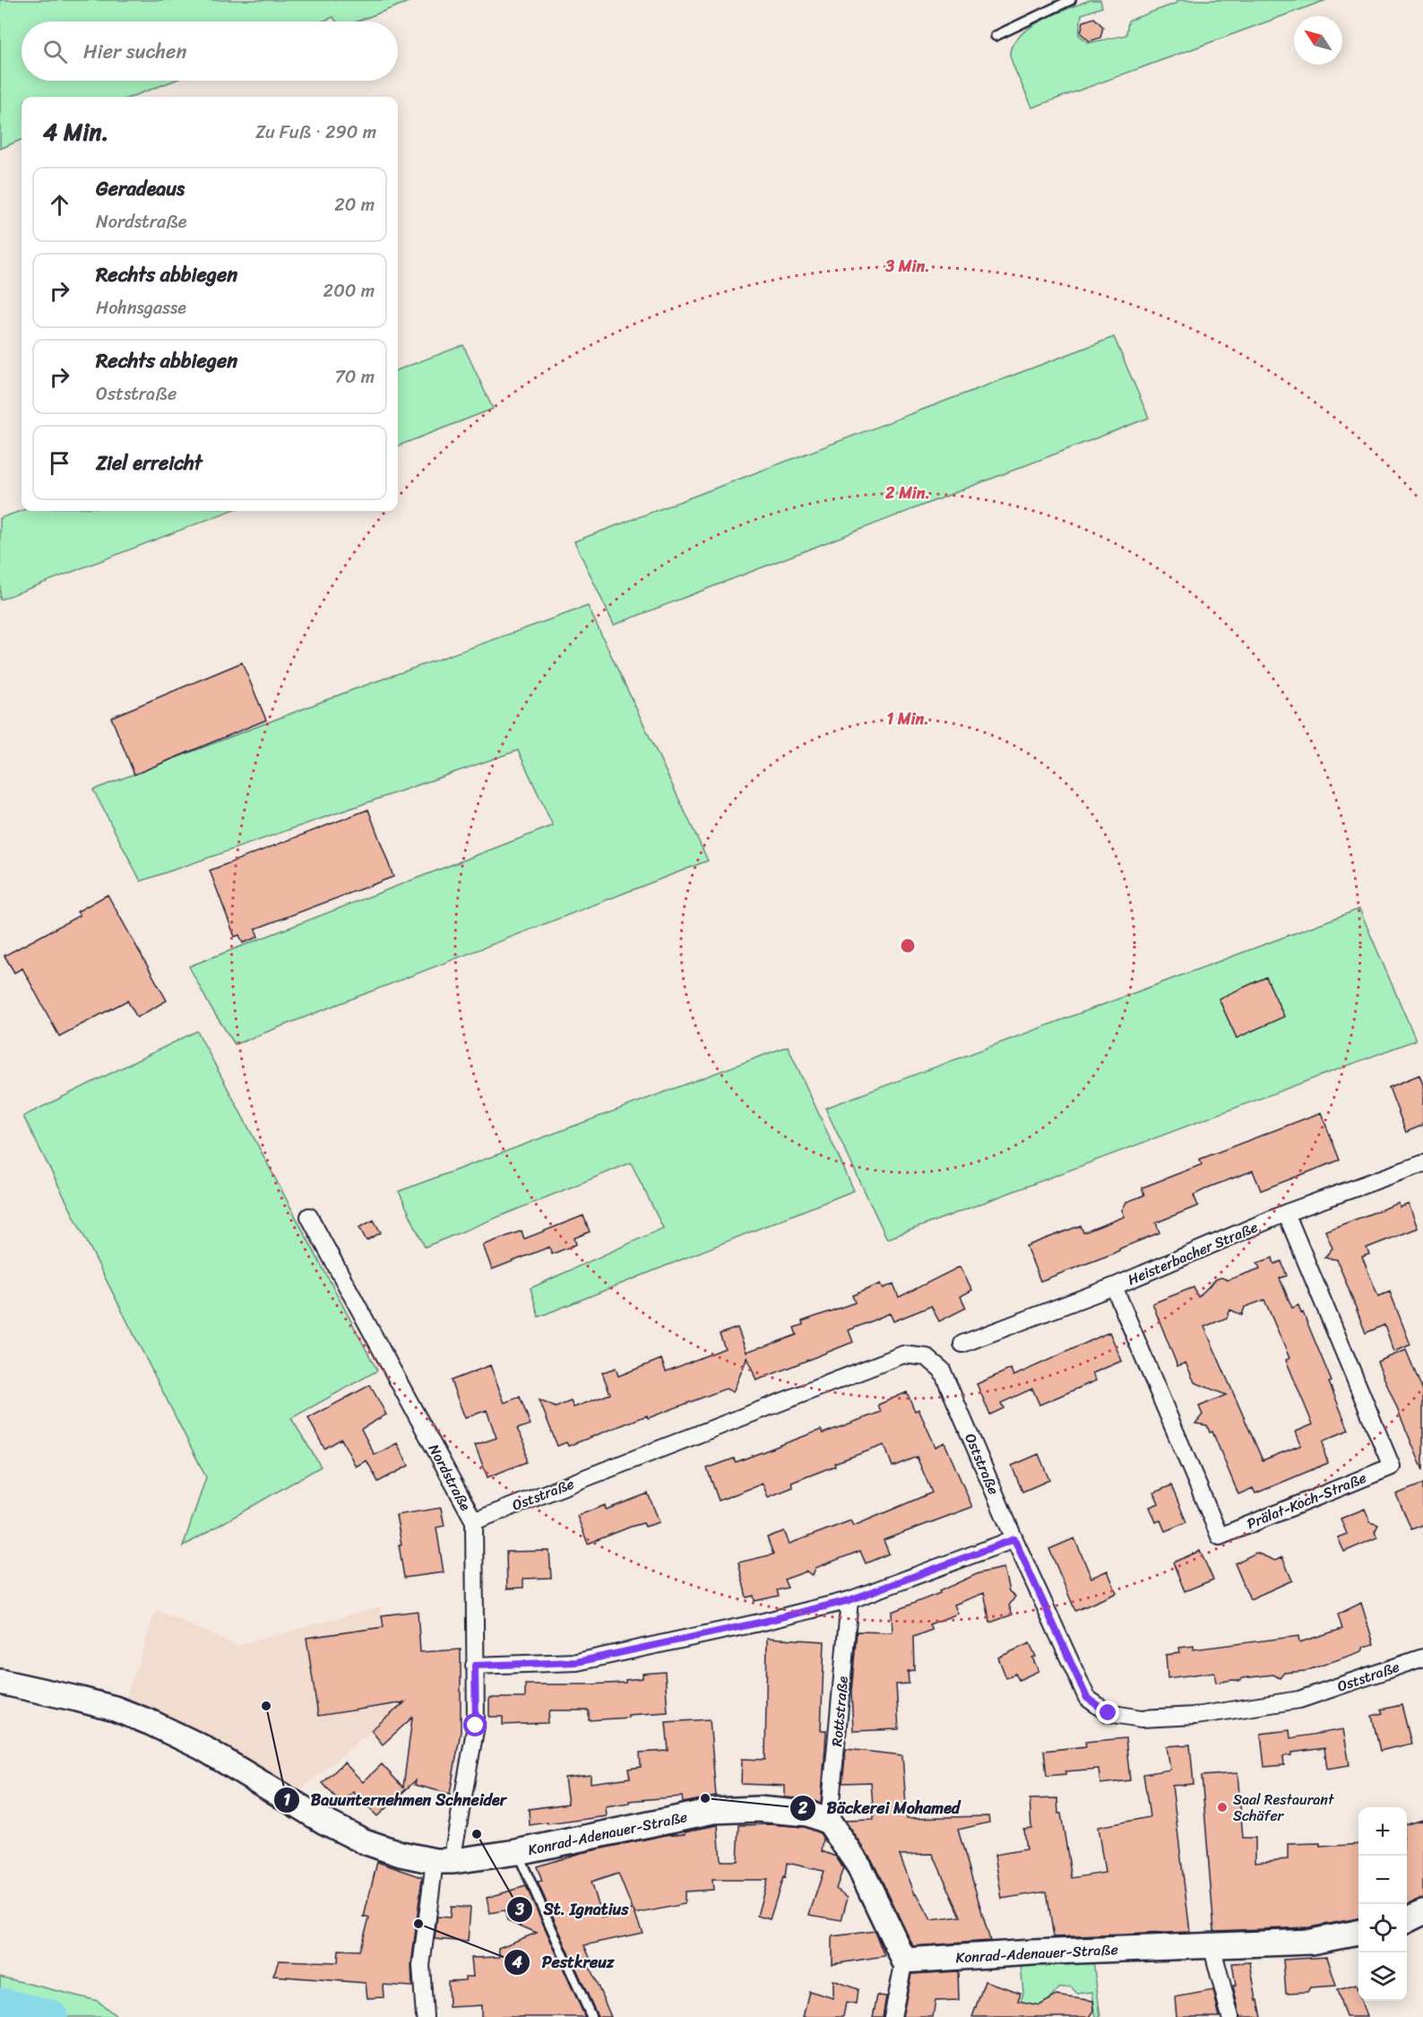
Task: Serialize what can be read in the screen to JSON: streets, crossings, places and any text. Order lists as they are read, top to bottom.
{
  "streets": {
    "main road": ["Konrad-Adenauer-Straße"],
    "street": [
      "Heisterbacher Straße",
      "Oststraße",
      "Nordstraße",
      "Prälat-Koch-Straße",
      "Rottstraße"
    ]
  },
  "crossings": [
    ["Heisterbacher Straße", "Prälat-Koch-Straße"],
    ["Oststraße", "Nordstraße"],
    ["Nordstraße", "Konrad-Adenauer-Straße"],
    ["Rottstraße", "Konrad-Adenauer-Straße"]
  ],
  "places": [
    "Bauunternehmen Schneider",
    "Bäckerei Mohamed",
    "Saal Restaurant Schäfer",
    "St. Ignatius",
    "Pestkreuz"
  ],
  "north": "top left",
  "page": {
    "search": "Hier suchen",
    "heading": ["4 Min.", "Zu Fuß · 290 m"],
    "list": [
      ["Geradeaus", "Nordstraße", "20 m"],
      ["Rechts abbiegen", "Hohnsgasse", "200 m"],
      ["Rechts abbiegen", "Oststraße", "70 m"],
      "Ziel erreicht"
    ],
    "map_buttons": ["+", "−"]
  },
  "rings": ["3 Min.", "2 Min.", "1 Min."]
}
